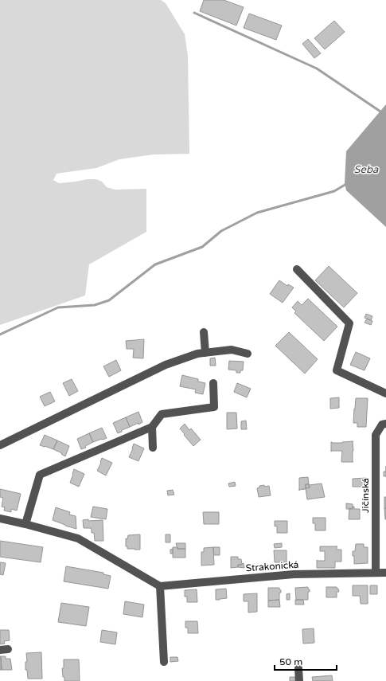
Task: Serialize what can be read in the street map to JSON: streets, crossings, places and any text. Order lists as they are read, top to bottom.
{
  "streets": {
    "street": ["Jičínská", "Strakonická"]
  },
  "crossings": [
    ["Jičínská", "Strakonická"]
  ],
  "water": ["Seba"],
  "scale_bar": "50 m"
}
